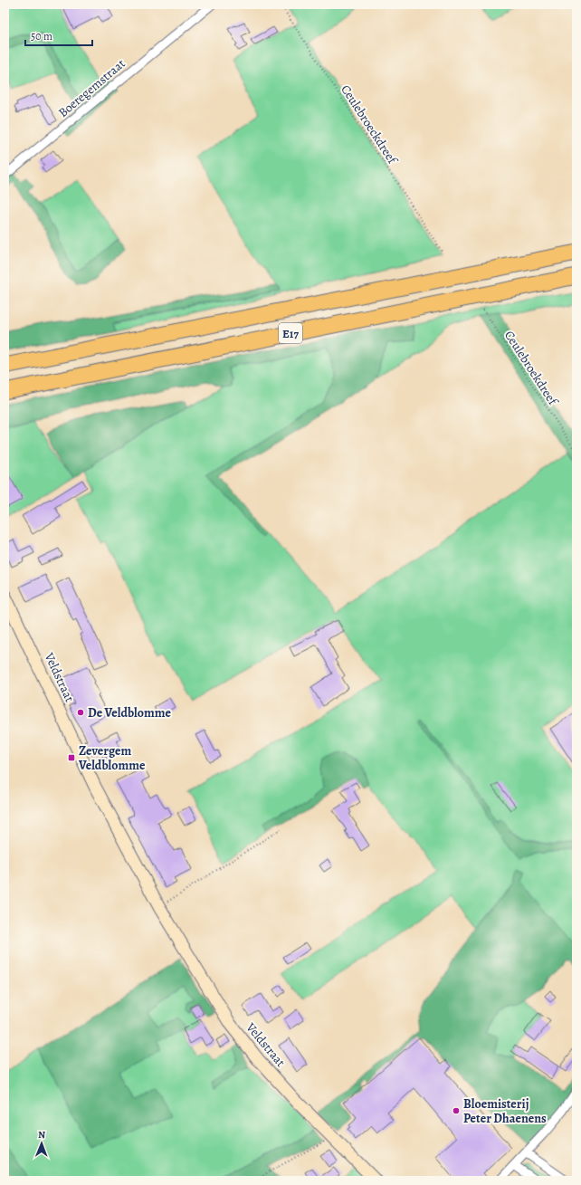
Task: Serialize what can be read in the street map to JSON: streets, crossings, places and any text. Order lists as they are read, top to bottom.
{
  "streets": {
    "highway": ["E17"],
    "street": ["Boeregemstraat", "Veldstraat"],
    "path": ["Ceulebroeckdreef", "Ceulebroekdreef"]
  },
  "places": {
    "other": ["De Veldblomme", "Bloemisterij Peter Dhaenens"],
    "transit": ["Zevergem Veldblomme"]
  },
  "scale_bar": "50 m",
  "north": "top"
}
